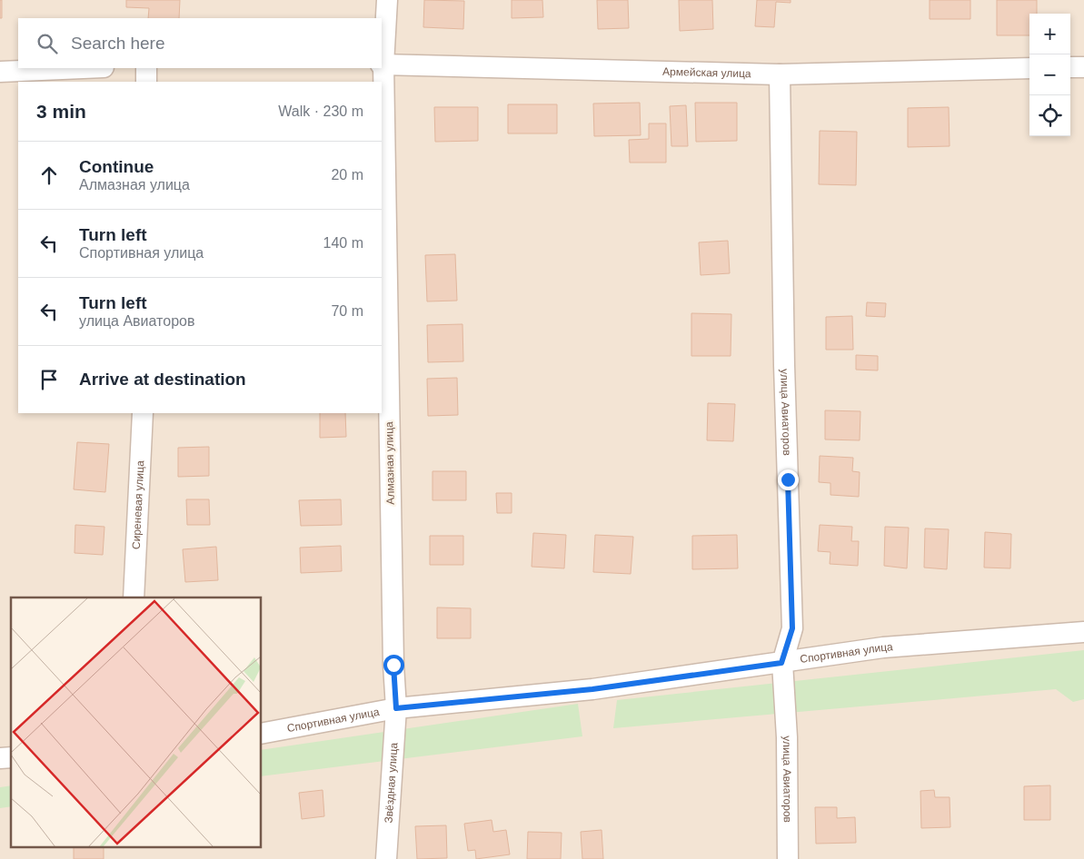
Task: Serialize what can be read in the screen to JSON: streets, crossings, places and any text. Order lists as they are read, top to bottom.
{
  "streets": {
    "street": [
      "Армейская улица",
      "улица Авиаторов",
      "Алмазная улица",
      "Сиреневая улица",
      "Спортивная улица",
      "Звёздная улица"
    ]
  },
  "crossings": [
    ["Армейская улица", "улица Авиаторов"],
    ["Армейская улица", "Алмазная улица"],
    ["улица Авиаторов", "Спортивная улица"],
    ["Алмазная улица", "Спортивная улица"],
    ["Алмазная улица", "Звёздная улица"],
    ["Спортивная улица", "Звёздная улица"]
  ],
  "page": {
    "map_buttons": ["+", "−"],
    "search": "Search here",
    "heading": ["3 min", "Walk · 230 m"],
    "list": [
      ["Continue", "Алмазная улица", "20 m"],
      ["Turn left", "Спортивная улица", "140 m"],
      ["Turn left", "улица Авиаторов", "70 m"],
      "Arrive at destination"
    ]
  }
}
